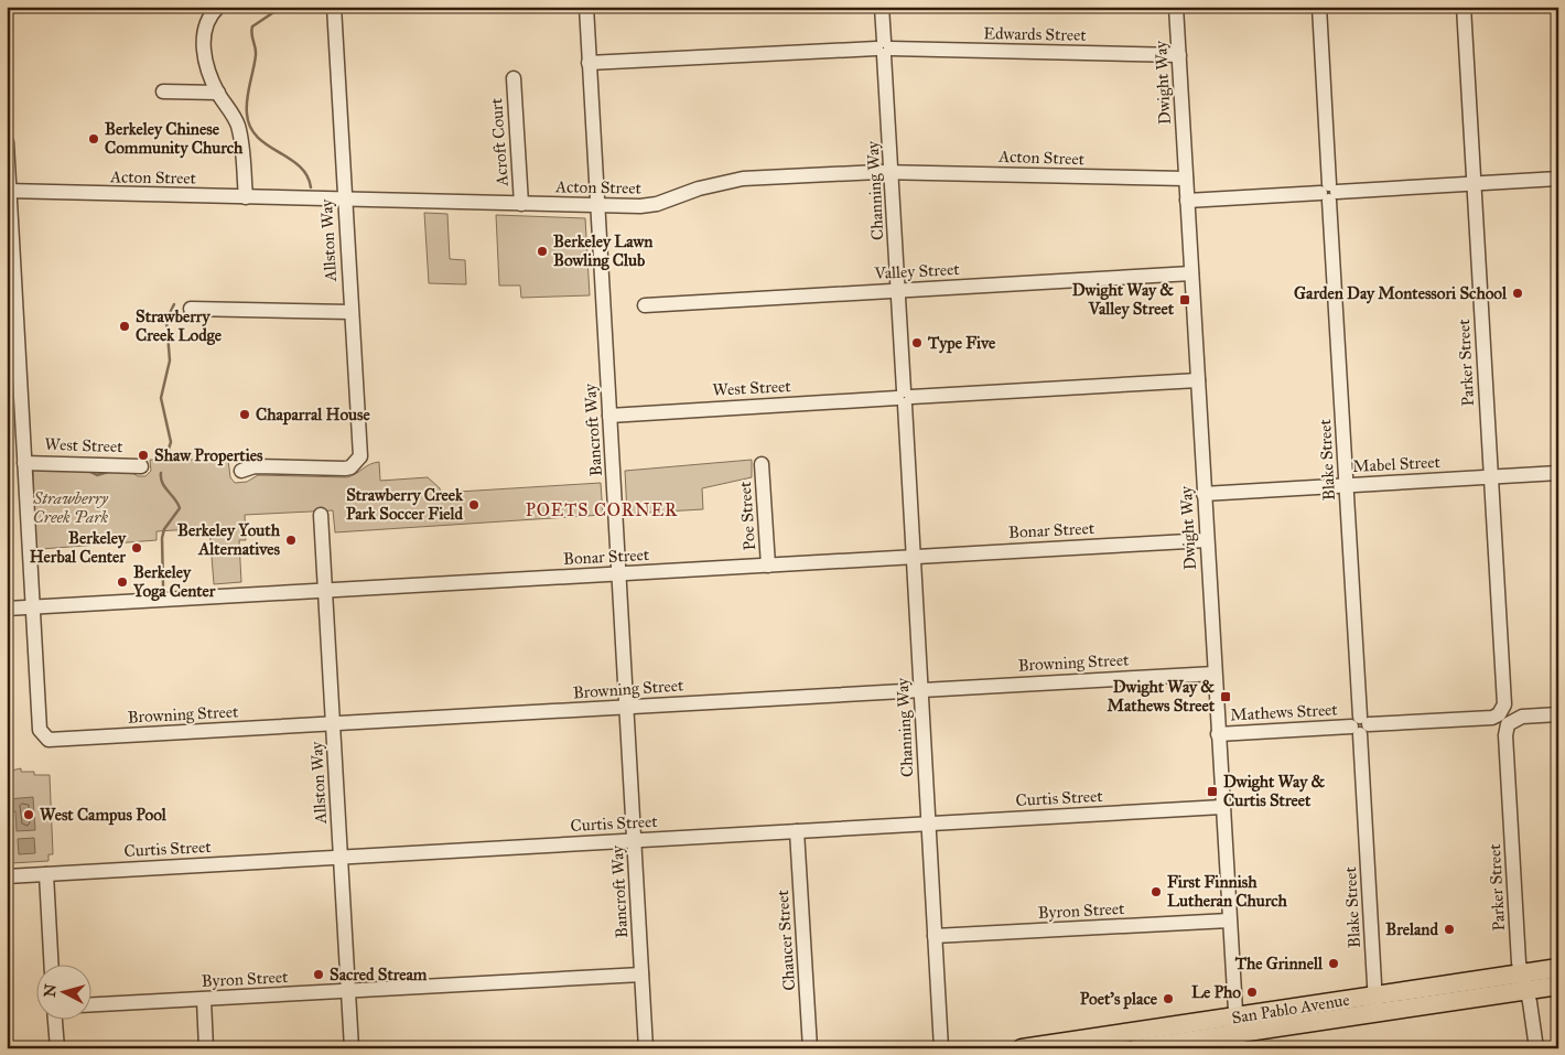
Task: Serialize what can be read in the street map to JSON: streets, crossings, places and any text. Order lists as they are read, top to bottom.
{
  "streets": {
    "main road": ["San Pablo Avenue"],
    "street": [
      "Edwards Street",
      "Dwight Way",
      "Acroft Court",
      "Acton Street",
      "Channing Way",
      "Allston Way",
      "Valley Street",
      "Parker Street",
      "West Street",
      "Bancroft Way",
      "Blake Street",
      "Mabel Street",
      "Poe Street",
      "Bonar Street",
      "Browning Street",
      "Mathews Street",
      "Curtis Street",
      "Byron Street",
      "Chaucer Street"
    ]
  },
  "crossings": [
    ["Edwards Street", "Dwight Way"],
    ["Edwards Street", "Channing Way"],
    ["Edwards Street", "Bancroft Way"],
    ["Dwight Way", "Acton Street"],
    ["Dwight Way", "Valley Street"],
    ["Dwight Way", "West Street"],
    ["Dwight Way", "Mabel Street"],
    ["Dwight Way", "Bonar Street"],
    ["Dwight Way", "Browning Street"],
    ["Dwight Way", "Mathews Street"],
    ["Dwight Way", "Curtis Street"],
    ["Dwight Way", "Byron Street"],
    ["Dwight Way", "San Pablo Avenue"],
    ["Acroft Court", "Acton Street"],
    ["Acton Street", "Channing Way"],
    ["Acton Street", "Allston Way"],
    ["Acton Street", "Bancroft Way"],
    ["Channing Way", "Valley Street"],
    ["Channing Way", "West Street"],
    ["Channing Way", "Bonar Street"],
    ["Channing Way", "Browning Street"],
    ["Channing Way", "Curtis Street"],
    ["Channing Way", "Byron Street"],
    ["Allston Way", "Bonar Street"],
    ["Allston Way", "Browning Street"],
    ["Allston Way", "Curtis Street"],
    ["Allston Way", "Byron Street"],
    ["Parker Street", "Mabel Street"],
    ["Parker Street", "Mathews Street"],
    ["Parker Street", "San Pablo Avenue"],
    ["West Street", "Bancroft Way"],
    ["Bancroft Way", "Bonar Street"],
    ["Bancroft Way", "Browning Street"],
    ["Bancroft Way", "Curtis Street"],
    ["Bancroft Way", "Byron Street"],
    ["Blake Street", "Mabel Street"],
    ["Blake Street", "Mathews Street"],
    ["Blake Street", "San Pablo Avenue"],
    ["Poe Street", "Bonar Street"],
    ["Bonar Street", "Browning Street"],
    ["Curtis Street", "Chaucer Street"]
  ],
  "districts": ["POETS CORNER"],
  "parks": ["Strawberry Creek Park"],
  "places": {
    "other": [
      "Berkeley Chinese Community Church",
      "Berkeley Lawn Bowling Club",
      "Garden Day Montessori School",
      "Strawberry Creek Lodge",
      "Type Five",
      "Chaparral House",
      "Shaw Properties",
      "Strawberry Creek Park Soccer Field",
      "Berkeley Youth Alternatives",
      "Berkeley Herbal Center",
      "Berkeley Yoga Center",
      "West Campus Pool",
      "First Finnish Lutheran Church",
      "Breland",
      "The Grinnell",
      "Sacred Stream",
      "Le Pho",
      "Poet's place"
    ],
    "transit": ["Dwight Way & Valley Street", "Dwight Way & Mathews Street", "Dwight Way & Curtis Street"]
  },
  "north": "left"
}
